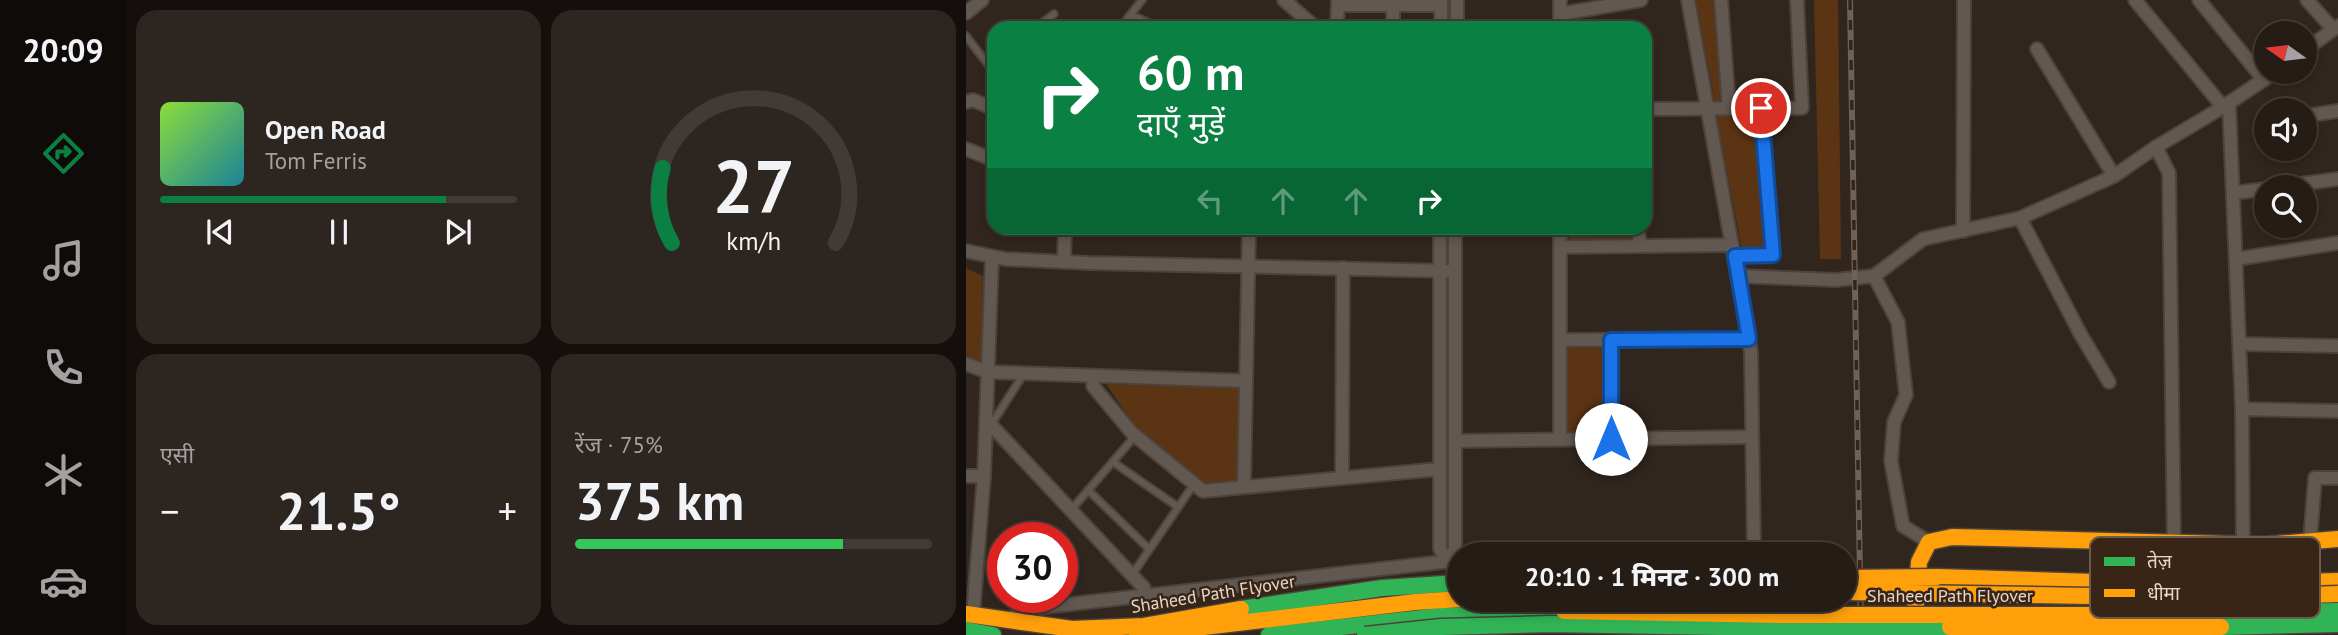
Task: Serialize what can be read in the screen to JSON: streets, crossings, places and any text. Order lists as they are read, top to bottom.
{
  "streets": {
    "main road": ["Shaheed Path Flyover"]
  },
  "legend": ["तेज़", "धीमा"],
  "north": "left",
  "page": {
    "tabs": "20:09",
    "turn": ["60 m", "दाएँ मुड़ें"],
    "song": ["Open Road", "Tom Ferris"],
    "tile": [
      "एसी",
      ["रेंज · 75%", "375 km"]
    ],
    "heat": ["−", "21.5°", "+"],
    "limit": "30",
    "trip": "20:10 · 1 मिनट · 300 m",
    "gauge": ["27", "km/h"]
  }
}
